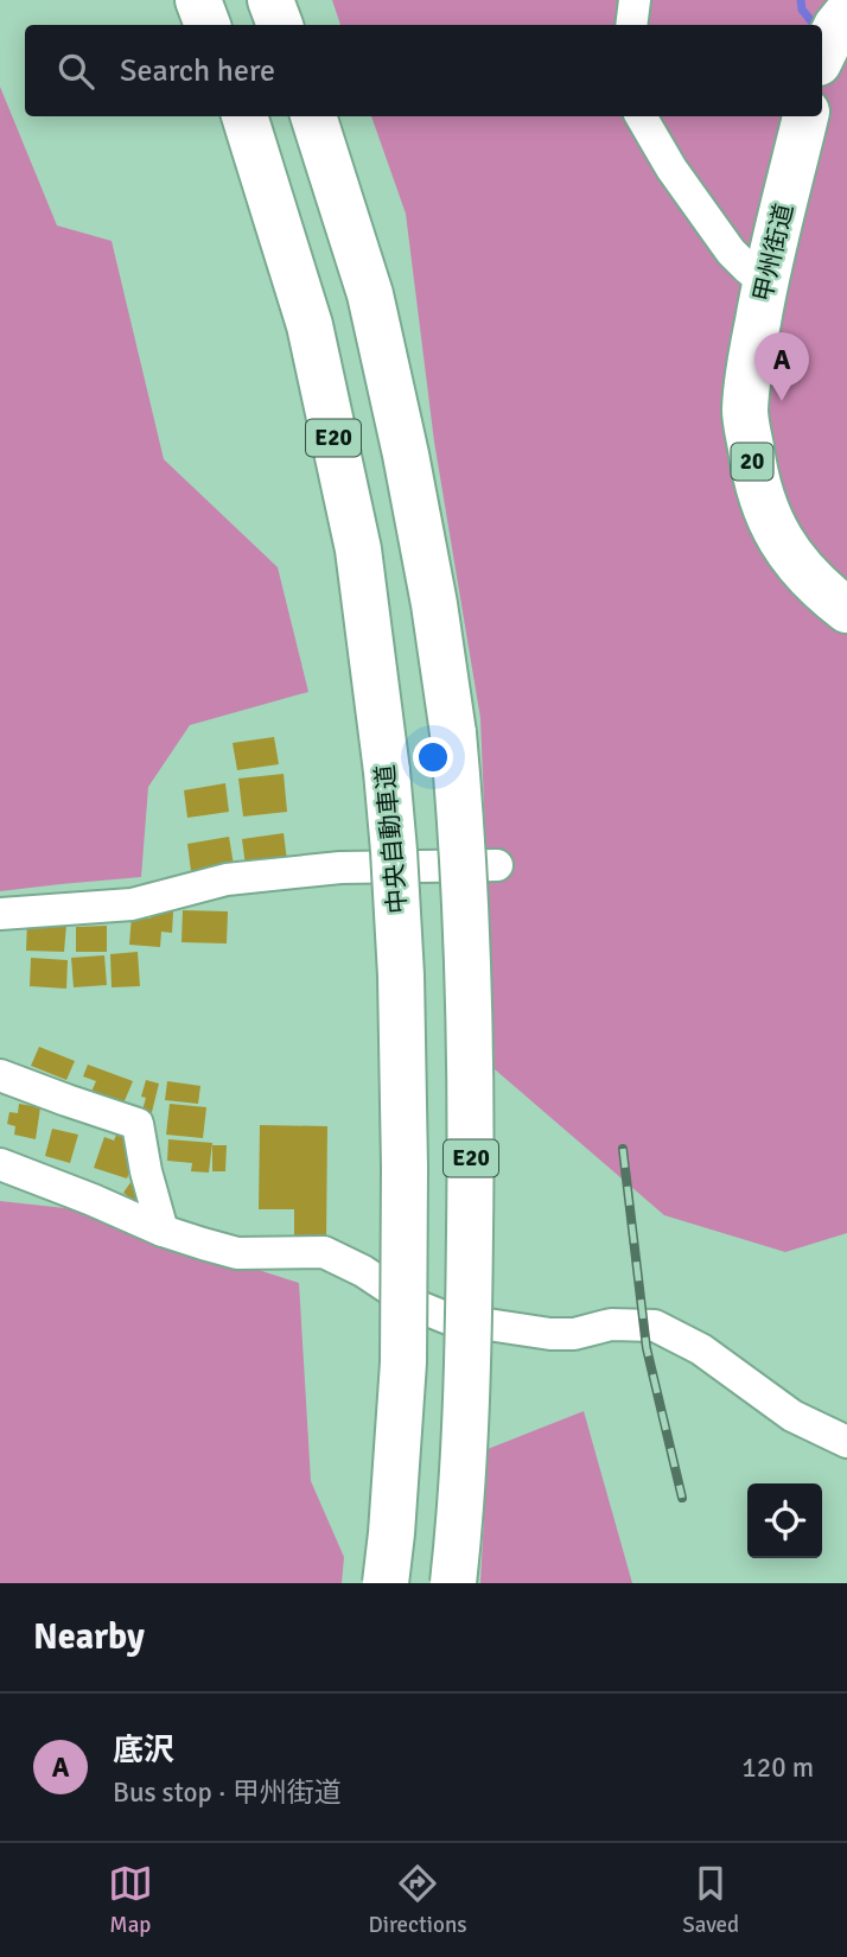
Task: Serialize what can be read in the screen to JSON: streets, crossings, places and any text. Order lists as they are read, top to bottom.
{
  "streets": {
    "highway": [
      "甲州街道",
      "E20",
      "20",
      "中央自動車道"
    ]
  },
  "page": {
    "search": "Search here",
    "pins": "A",
    "heading": "Nearby",
    "list": [
      {
        "mark": "A",
        "name": "底沢",
        "note": "Bus stop · 甲州街道",
        "value": "120 m"
      }
    ],
    "nav": ["Map", "Directions", "Saved"]
  }
}
